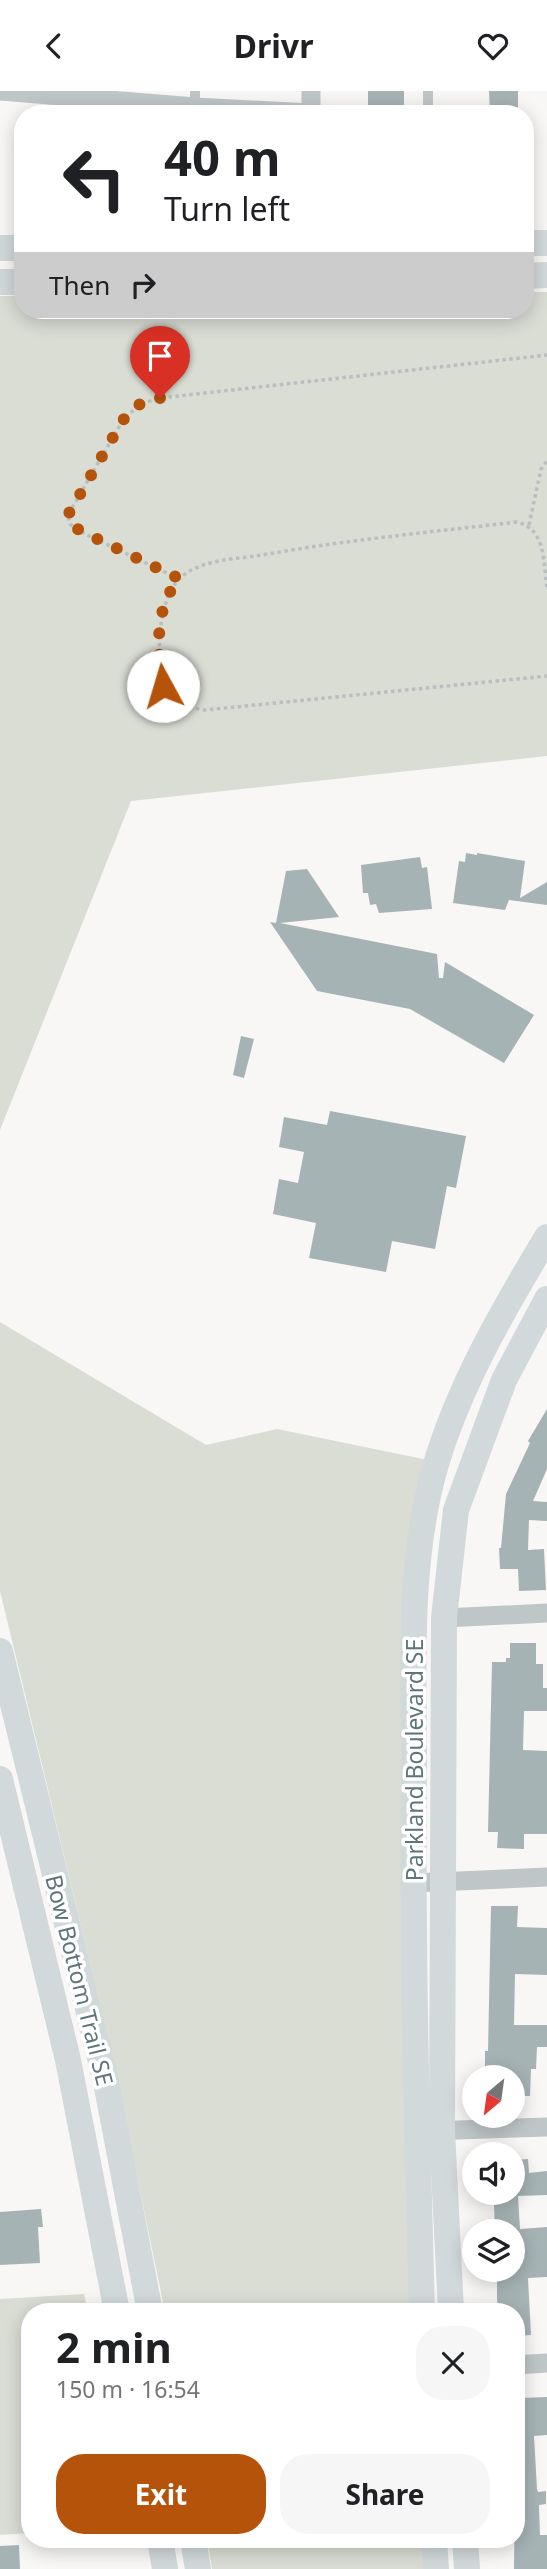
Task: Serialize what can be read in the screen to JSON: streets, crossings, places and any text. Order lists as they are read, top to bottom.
{
  "streets": {
    "street": ["Parkland Boulevard SE", "Bow Bottom Trail SE"]
  },
  "north": "bottom left",
  "page": {
    "header": "Drivr",
    "turn": ["40 m", "Turn left"],
    "then": "Then",
    "heading": ["2 min", "150 m · 16:54"],
    "buttons": ["Exit", "Share"]
  }
}
